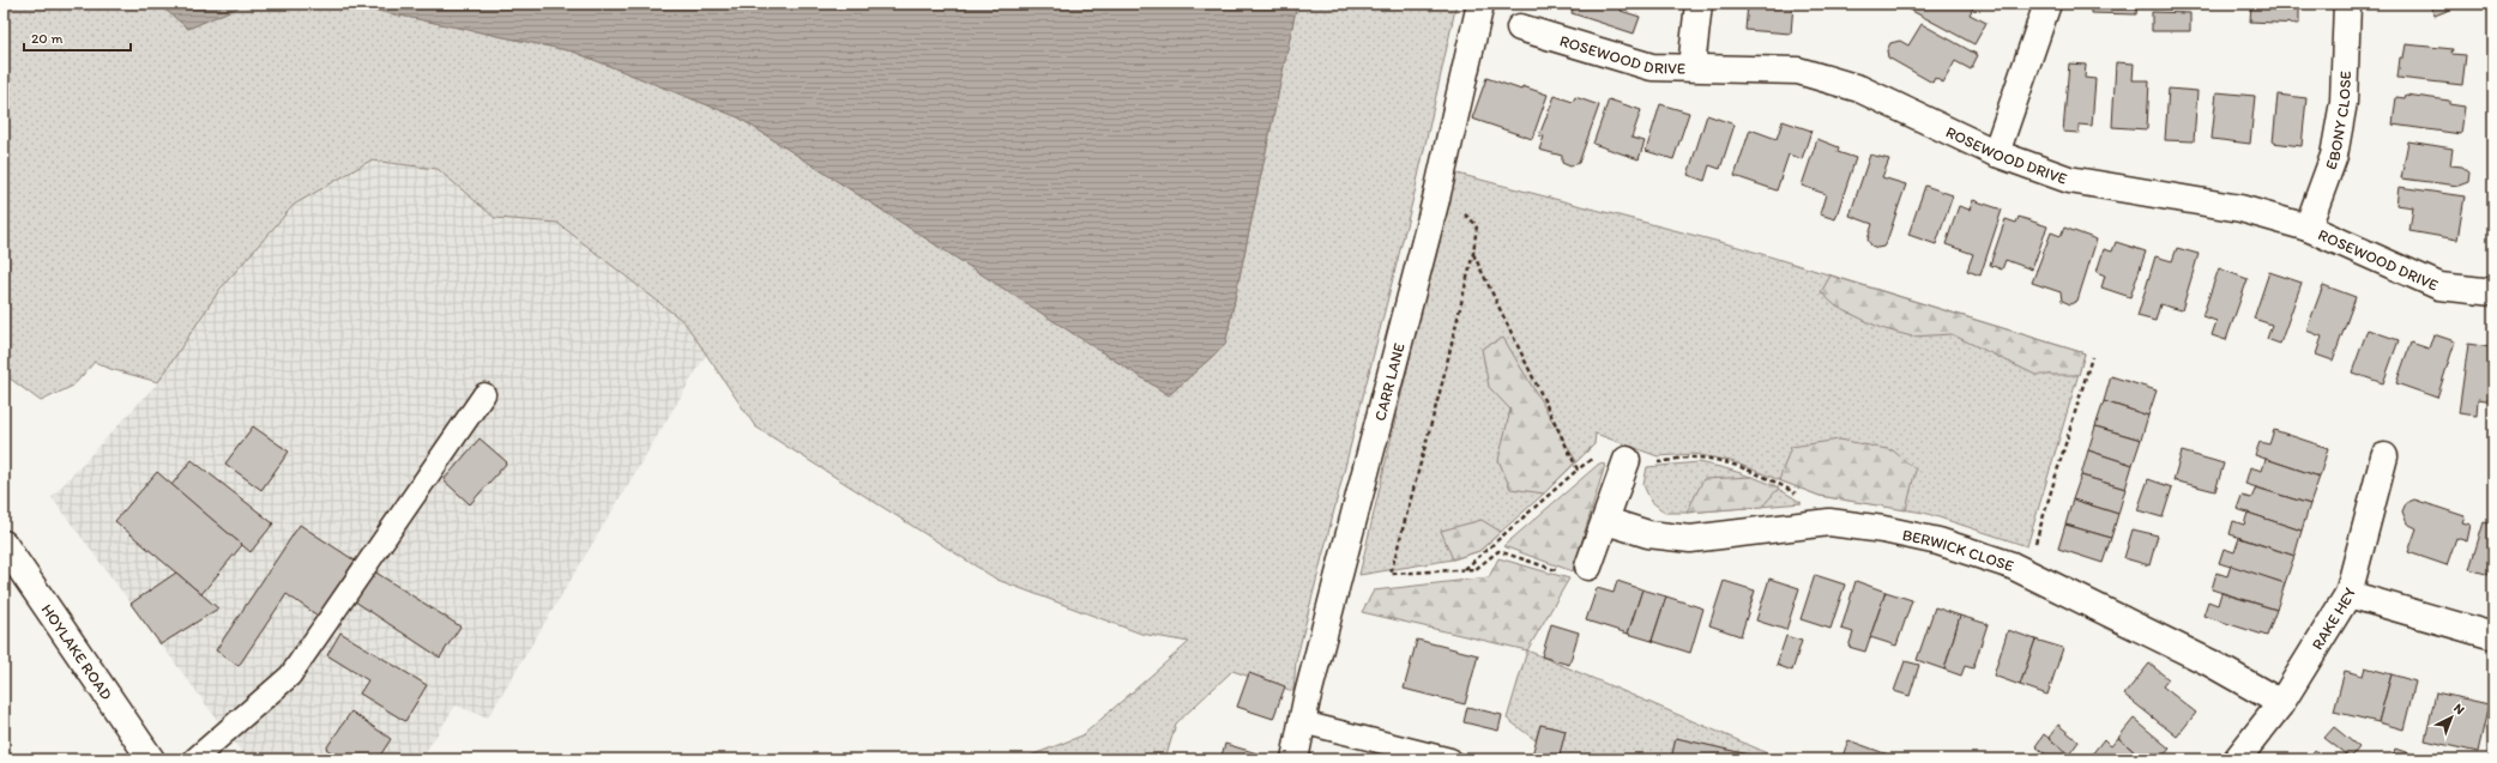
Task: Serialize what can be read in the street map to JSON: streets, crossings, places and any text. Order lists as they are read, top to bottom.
{
  "streets": {
    "street": [
      "ROSEWOOD DRIVE",
      "EBONY CLOSE",
      "CARR LANE",
      "BERWICK CLOSE",
      "RAKE HEY",
      "HOYLAKE ROAD"
    ]
  },
  "crossings": [
    ["ROSEWOOD DRIVE", "EBONY CLOSE"],
    ["BERWICK CLOSE", "RAKE HEY"]
  ],
  "scale_bar": "20 m",
  "north": "top right"
}
